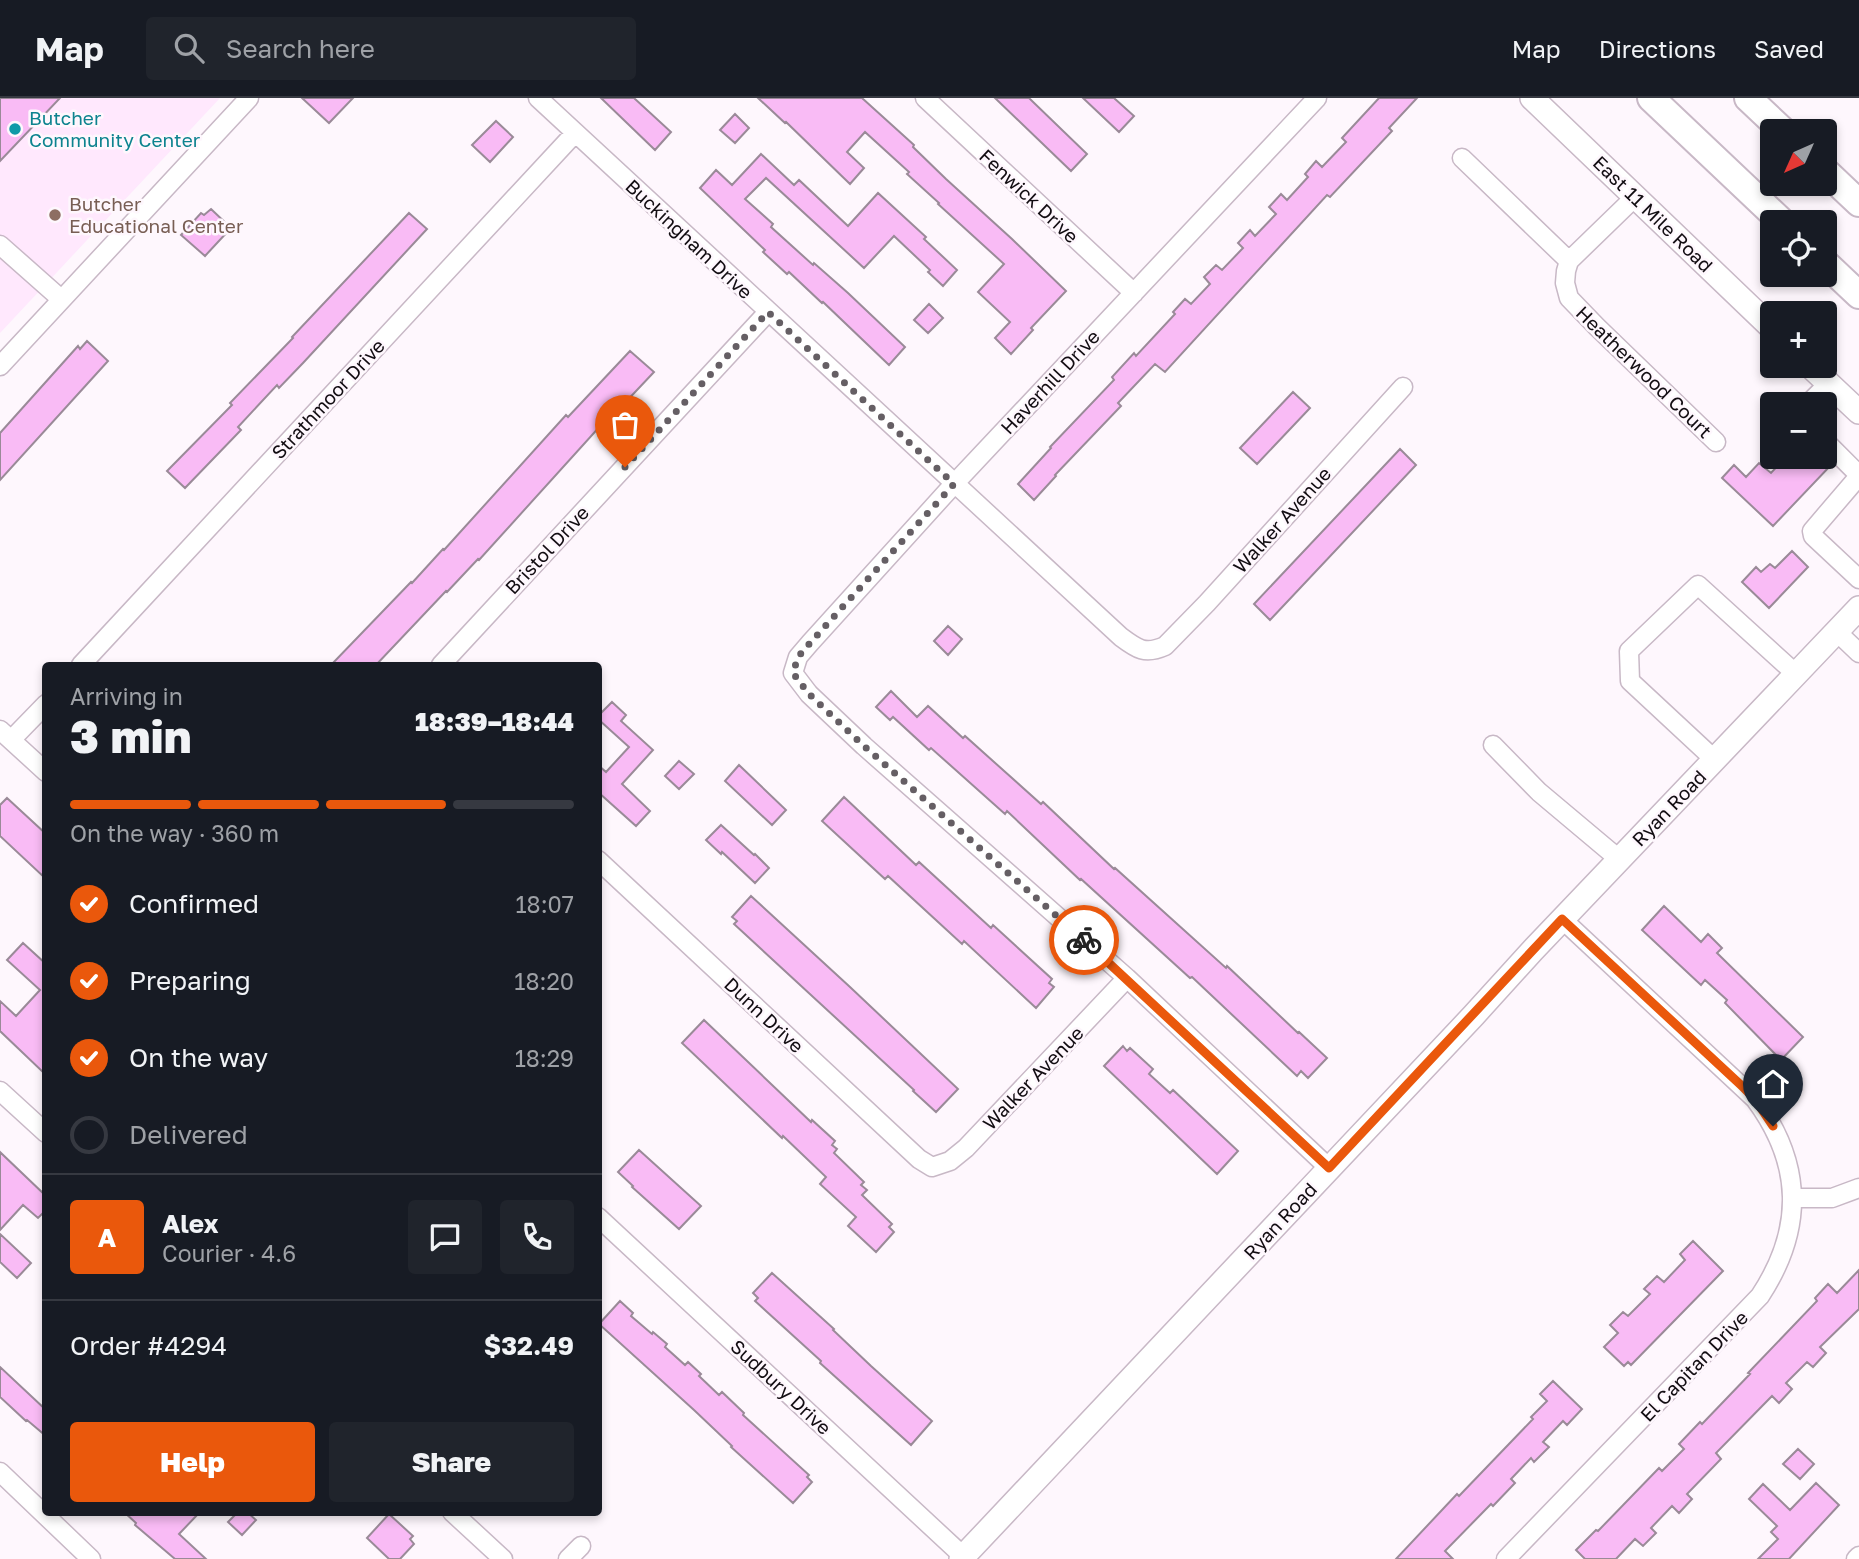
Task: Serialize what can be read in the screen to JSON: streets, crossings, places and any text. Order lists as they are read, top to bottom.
{
  "streets": {
    "main road": ["East 11 Mile Road", "Ryan Road"],
    "street": [
      "Fenwick Drive",
      "Buckingham Drive",
      "Heatherwood Court",
      "Haverhill Drive",
      "Strathmoor Drive",
      "Walker Avenue",
      "Bristol Drive",
      "Dunn Drive",
      "El Capitan Drive",
      "Sudbury Drive"
    ]
  },
  "crossings": [
    ["Fenwick Drive", "Haverhill Drive"],
    ["Buckingham Drive", "Haverhill Drive"],
    ["Buckingham Drive", "Strathmoor Drive"],
    ["Buckingham Drive", "Walker Avenue"],
    ["Buckingham Drive", "Bristol Drive"],
    ["Haverhill Drive", "Walker Avenue"],
    ["Walker Avenue", "Dunn Drive"],
    ["Ryan Road", "El Capitan Drive"],
    ["Ryan Road", "Sudbury Drive"]
  ],
  "places": ["Butcher Community Center", "Butcher Educational Center"],
  "north": "bottom left",
  "page": {
    "header": "Map",
    "search": "Search here",
    "nav": ["Map", "Directions", "Saved"],
    "map_buttons": ["+", "−"],
    "heading": ["3 min", "Arriving in", "18:39–18:44"],
    "panel": [
      "Alex",
      "Courier · 4.6",
      "Order #4294",
      "$32.49"
    ],
    "bar": "On the way · 360 m",
    "list": [
      ["Confirmed", "18:07"],
      ["Preparing", "18:20"],
      ["On the way", "18:29"],
      "Delivered"
    ],
    "round": "A",
    "buttons": ["Help", "Share"]
  }
}
